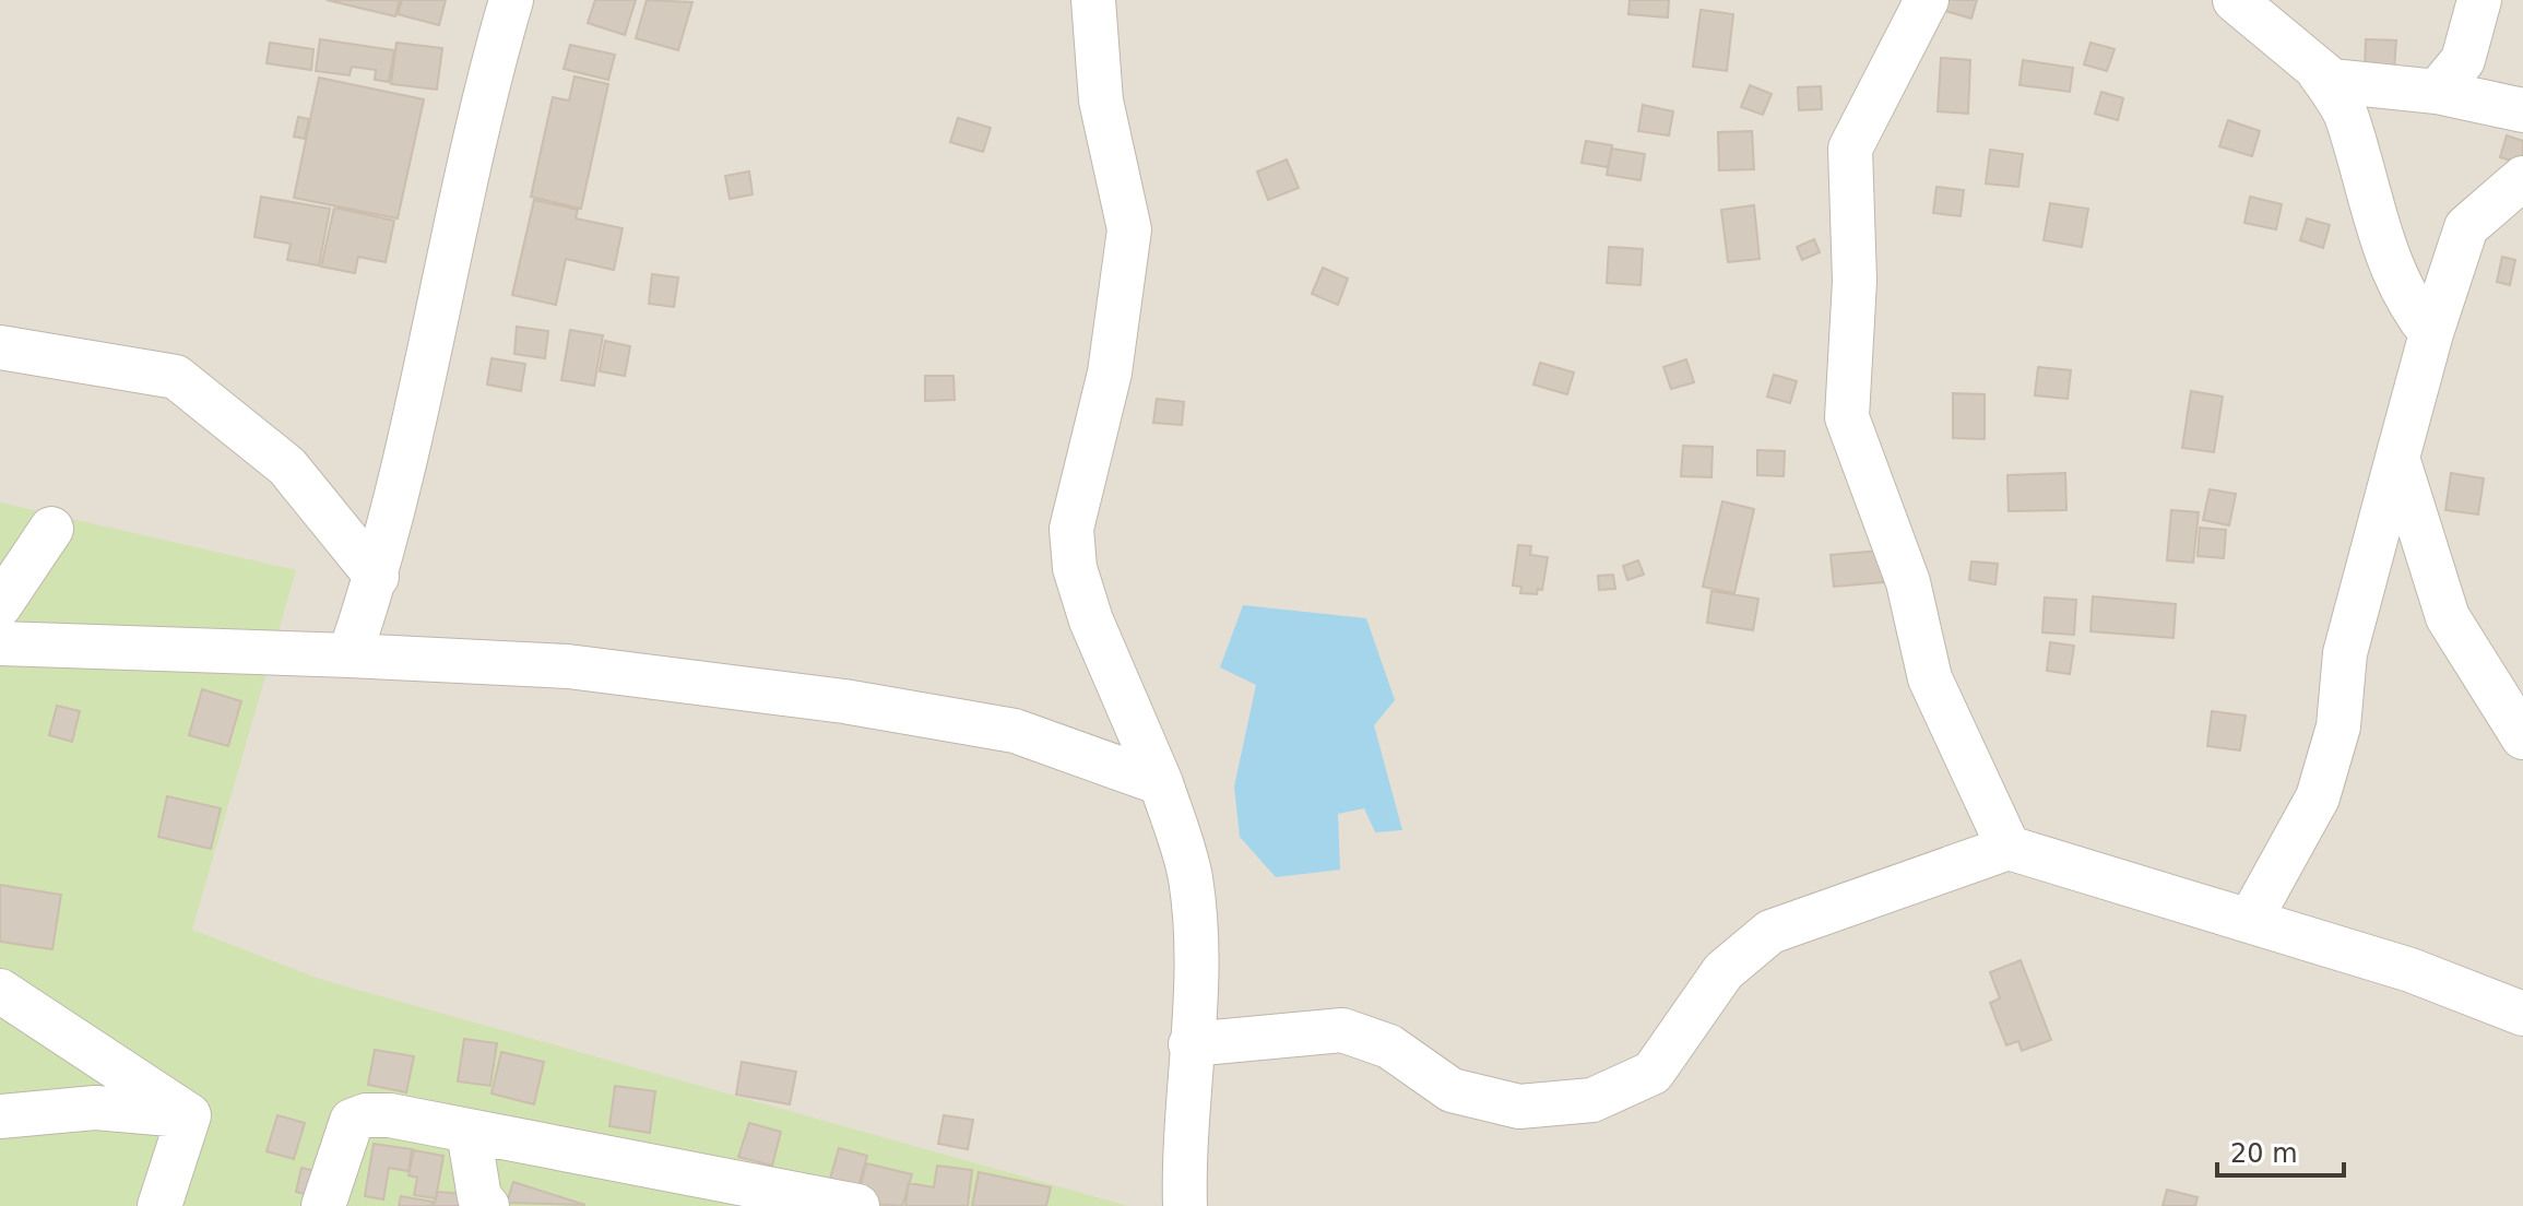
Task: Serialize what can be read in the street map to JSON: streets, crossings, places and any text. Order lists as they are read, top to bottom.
{
  "scale_bar": "20 m"
}
